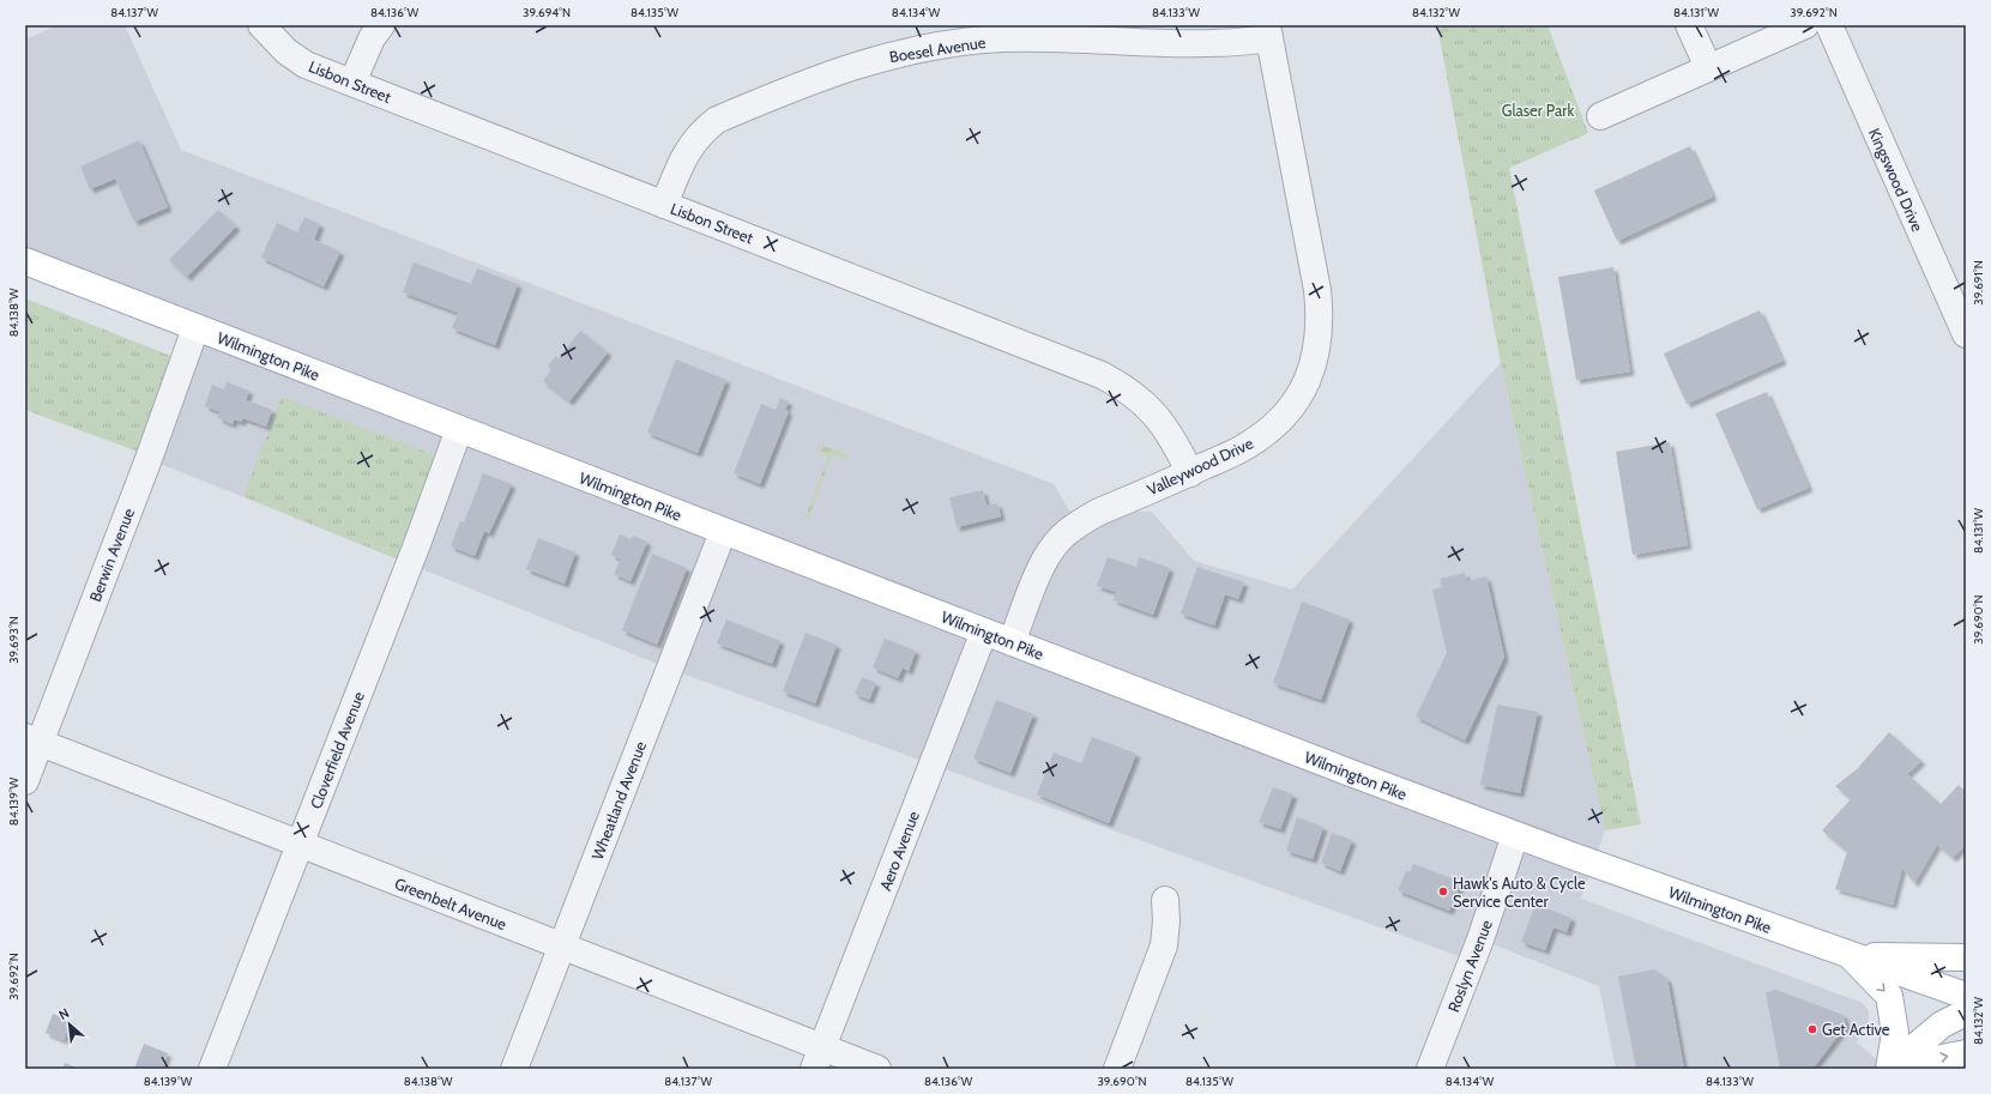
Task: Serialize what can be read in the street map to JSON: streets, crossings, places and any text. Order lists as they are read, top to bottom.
{
  "streets": {
    "main road": ["Wilmington Pike"],
    "street": [
      "Boesel Avenue",
      "Lisbon Street",
      "Kingswood Drive",
      "Valleywood Drive",
      "Berwin Avenue",
      "Cloverfield Avenue",
      "Wheatland Avenue",
      "Aero Avenue",
      "Greenbelt Avenue",
      "Roslyn Avenue"
    ]
  },
  "crossings": [
    ["Boesel Avenue", "Lisbon Street"],
    ["Boesel Avenue", "Valleywood Drive"],
    ["Lisbon Street", "Valleywood Drive"],
    ["Wilmington Pike", "Valleywood Drive"],
    ["Wilmington Pike", "Berwin Avenue"],
    ["Wilmington Pike", "Cloverfield Avenue"],
    ["Wilmington Pike", "Wheatland Avenue"],
    ["Wilmington Pike", "Aero Avenue"],
    ["Wilmington Pike", "Roslyn Avenue"],
    ["Berwin Avenue", "Greenbelt Avenue"],
    ["Cloverfield Avenue", "Greenbelt Avenue"],
    ["Wheatland Avenue", "Greenbelt Avenue"],
    ["Aero Avenue", "Greenbelt Avenue"]
  ],
  "parks": ["Glaser Park"],
  "places": ["Hawk's Auto & Cycle Service Center", "Get Active"],
  "north": "top left",
  "coordinates": [
    "84.137°W",
    "84.136°W",
    "39.694°N",
    "84.135°W",
    "84.134°W",
    "84.133°W",
    "84.132°W",
    "84.131°W",
    "39.692°N",
    "39.691°N",
    "84.138°W",
    "39.690°N",
    "39.693°N",
    "84.139°W"
  ]
}
